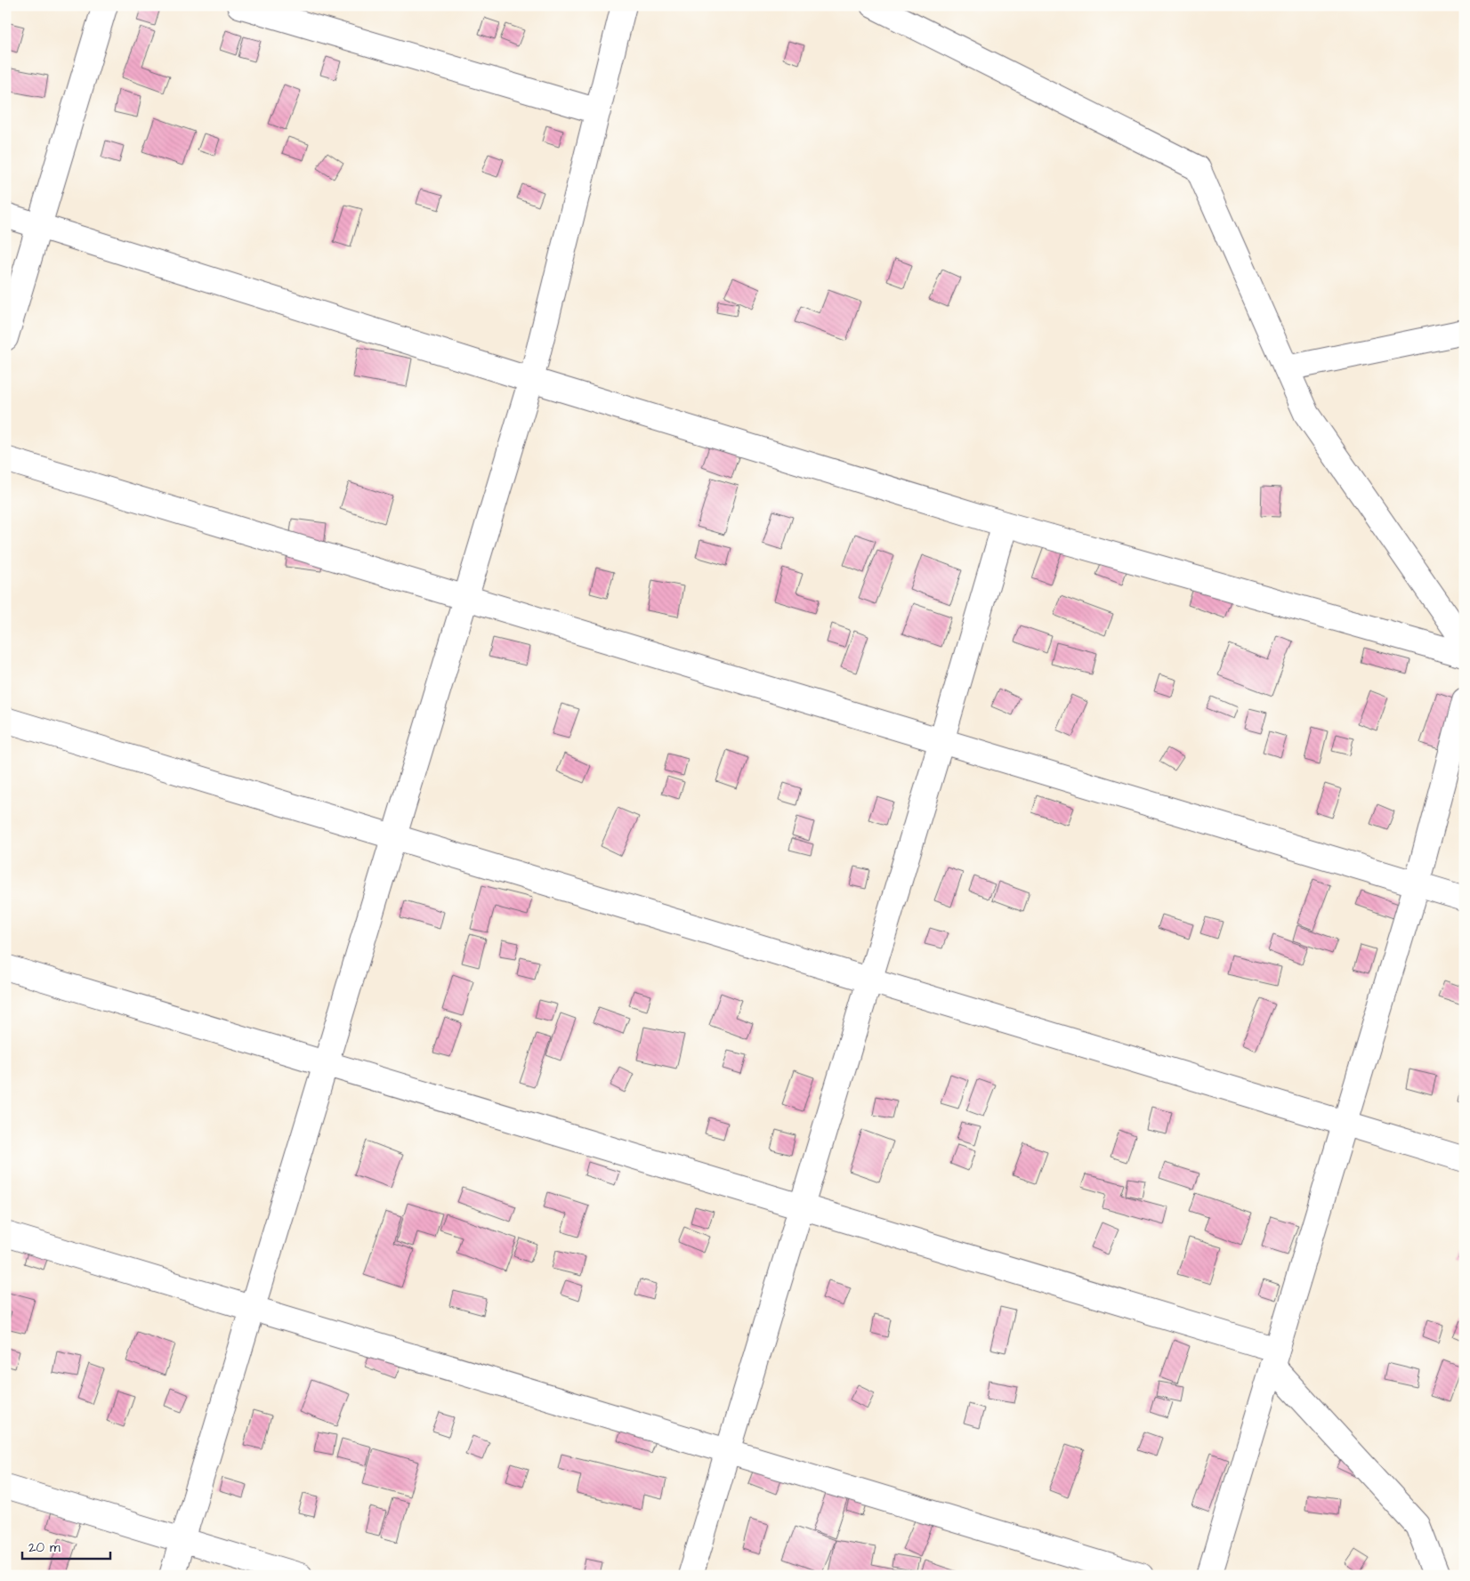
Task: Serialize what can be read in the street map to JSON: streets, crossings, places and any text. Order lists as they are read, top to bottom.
{
  "scale_bar": "20 m"
}
